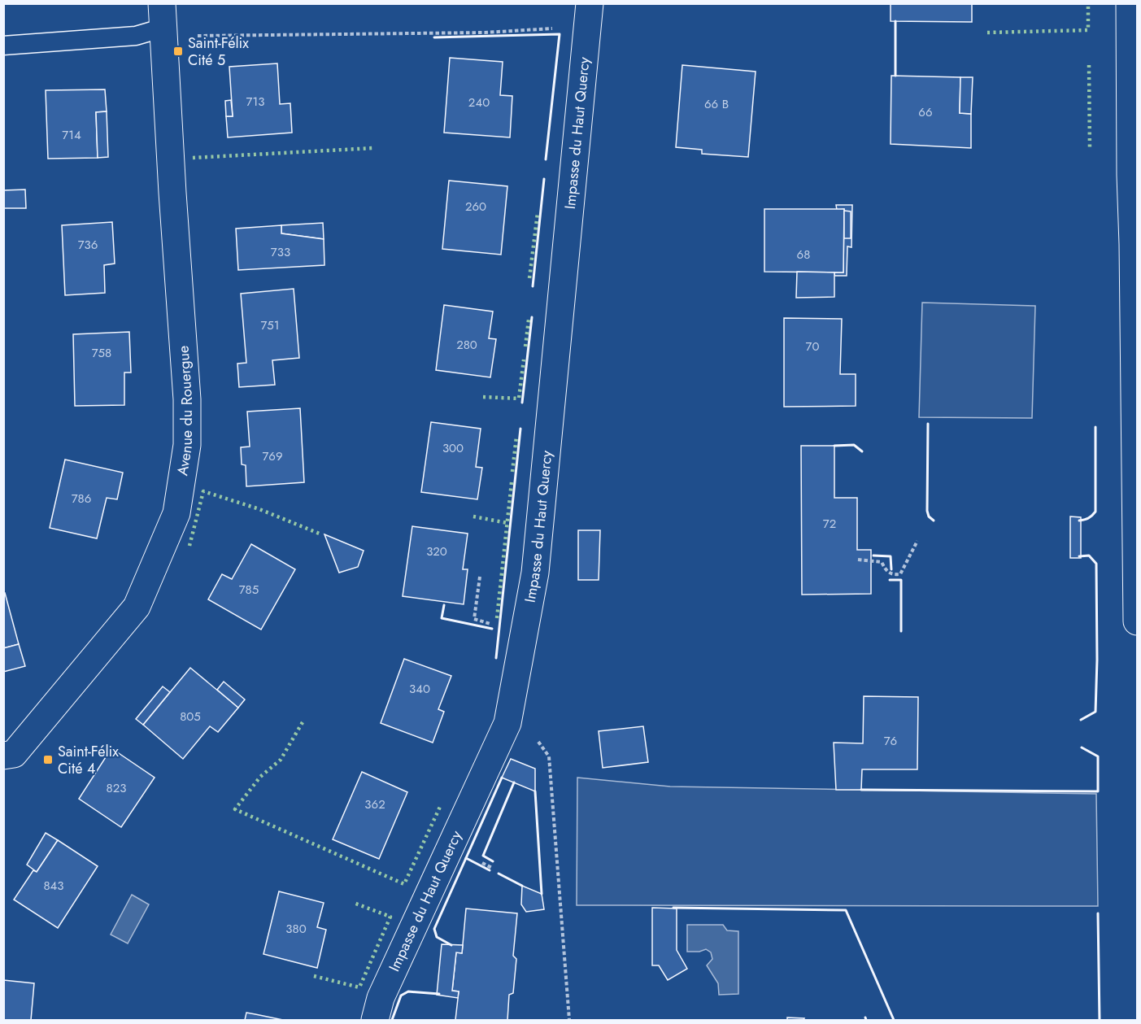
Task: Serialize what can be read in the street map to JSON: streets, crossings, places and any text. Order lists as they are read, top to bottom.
{
  "streets": {
    "street": ["Impasse du Haut Quercy", "Avenue du Rouergue"]
  },
  "places": {
    "transit": ["Saint-Félix Cité 5", "Saint-Félix Cité 4"]
  },
  "house_numbers": [
    "713",
    "240",
    "66 B",
    "66",
    "714",
    "260",
    "736",
    "733",
    "68",
    "751",
    "280",
    "70",
    "758",
    "300",
    "769",
    "786",
    "72",
    "320",
    "785",
    "340",
    "805",
    "76",
    "823",
    "362",
    "843",
    "380"
  ]
}
